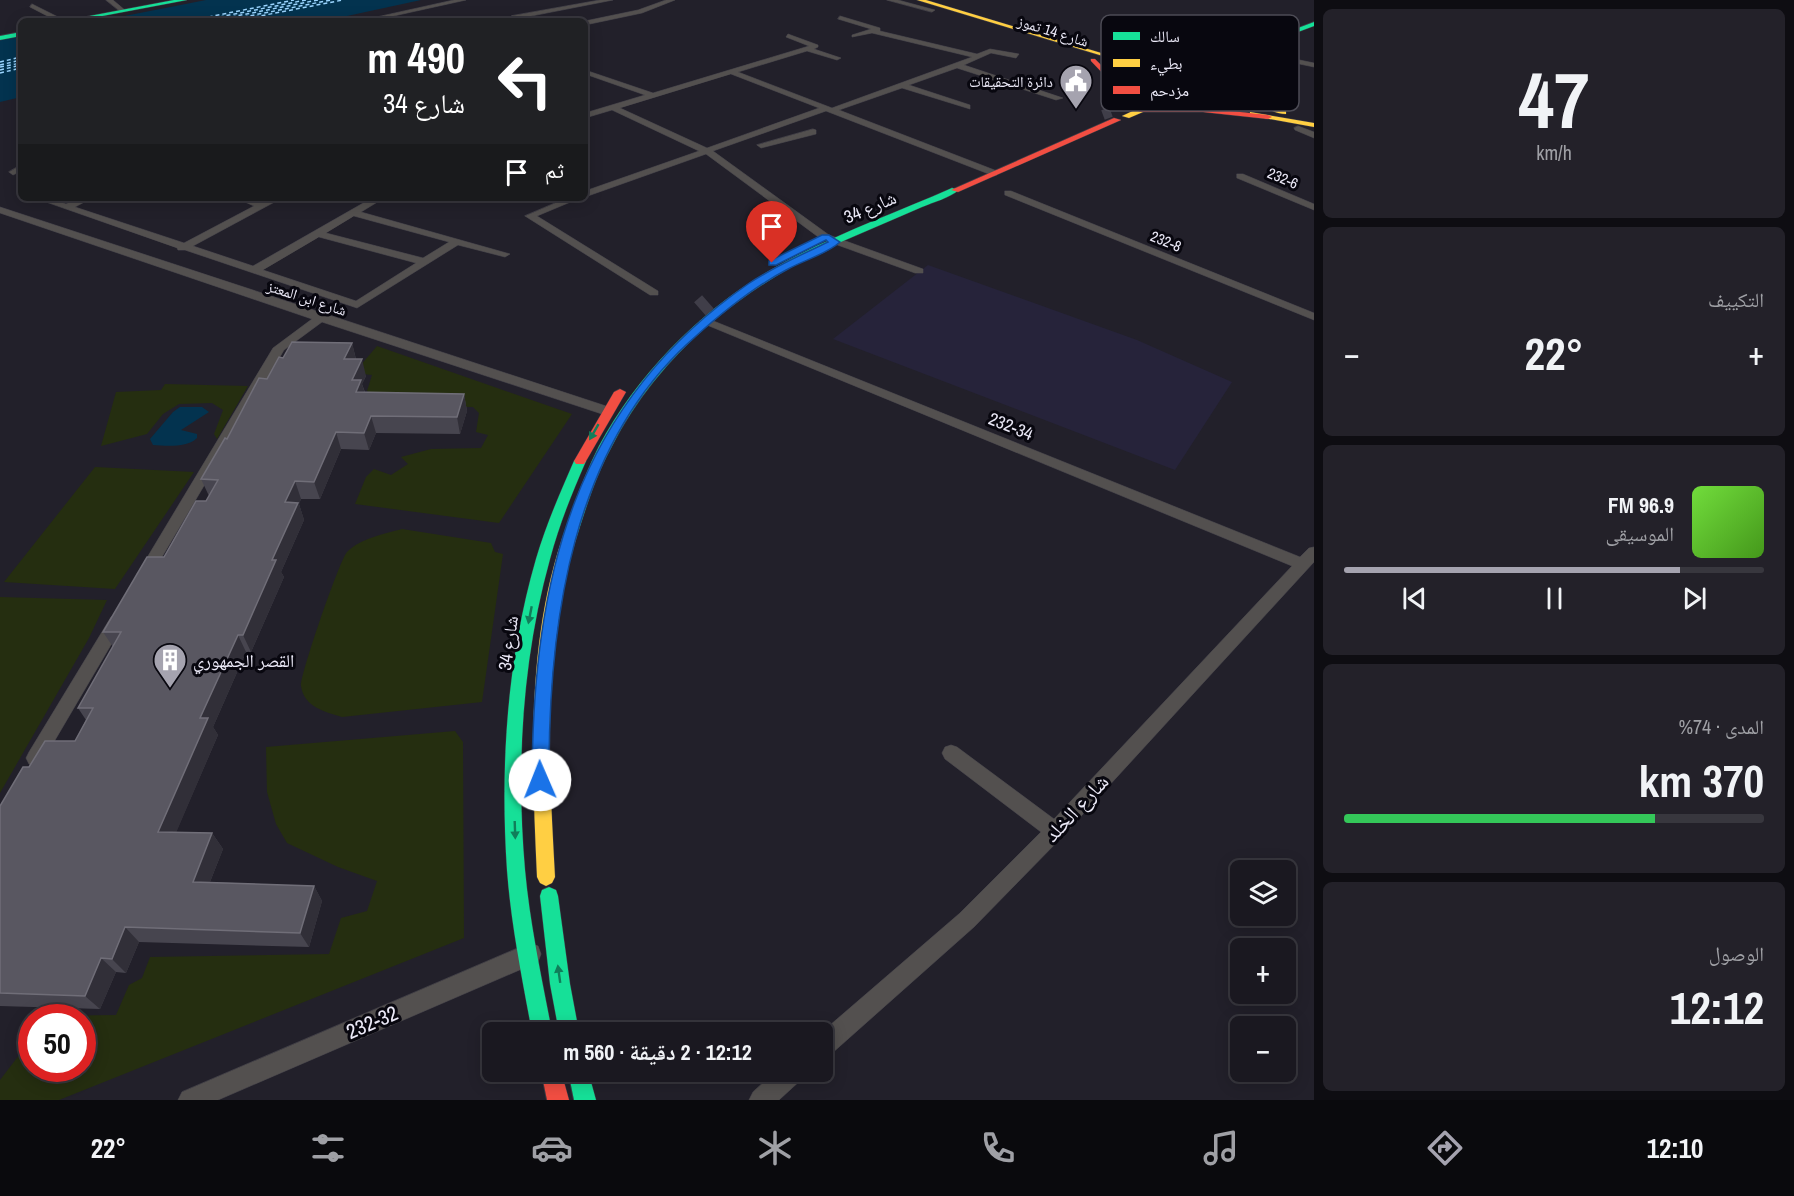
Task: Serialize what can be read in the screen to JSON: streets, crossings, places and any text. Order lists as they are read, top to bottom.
{
  "streets": {
    "main road": ["شارع 14 تموز", "شارع 34"],
    "street": [
      "232-6",
      "232-8",
      "شارع ابن المعتز",
      "232-34",
      "شارع الخلد",
      "232-32"
    ]
  },
  "crossings": [
    ["شارع 34", "شارع ابن المعتز"],
    ["شارع 34", "232-34"],
    ["شارع 34", "232-32"],
    ["232-34", "شارع الخلد"]
  ],
  "places": {
    "public building": ["دائرة التحقيقات"],
    "building": ["القصر الجمهوري"]
  },
  "legend": ["سالك", "بطيء", "مزدحم"],
  "page": {
    "tile": [
      ["47", "km/h"],
      "التكييف",
      ["المدى · 74%", "370 km"],
      ["الوصول", "12:12"]
    ],
    "turn": ["490 m", "شارع 34"],
    "then": "ثم",
    "heat": ["−", "22°", "+"],
    "song": ["96.9 FM", "الموسيقى"],
    "map_buttons": ["+", "−"],
    "limit": "50",
    "trip": "12:12 · 2 دقيقة · 560 m",
    "tabs": ["12:10", "22°"]
  }
}
